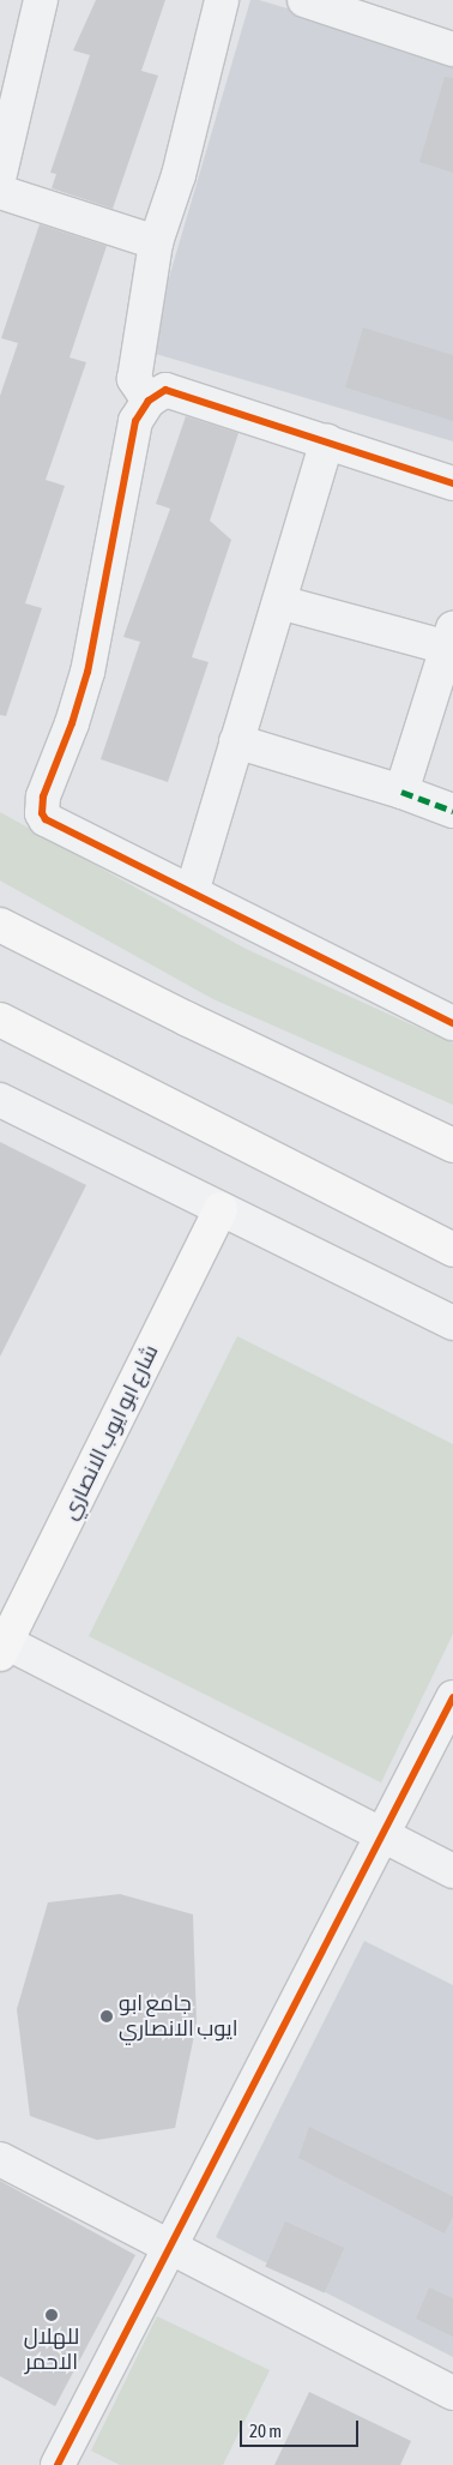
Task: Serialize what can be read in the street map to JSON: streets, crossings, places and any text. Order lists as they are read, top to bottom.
{
  "streets": {
    "main road": ["شارع ابو ايوب الانصاري"]
  },
  "places": ["جامع ابو ايوب الانصاري", "للهلال الاحمر"],
  "scale_bar": "20 m"
}
